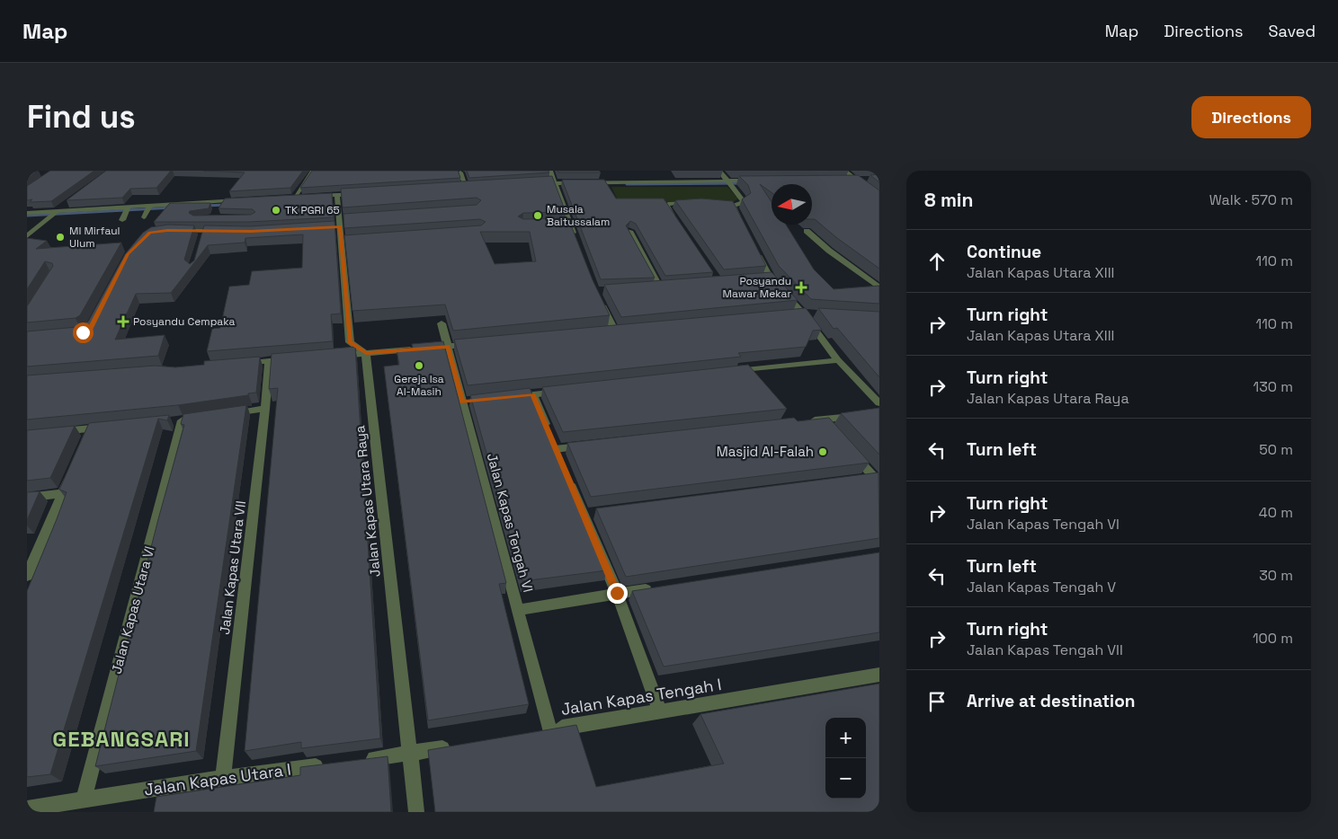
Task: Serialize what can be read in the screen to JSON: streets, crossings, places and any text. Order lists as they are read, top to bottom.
{
  "streets": {
    "street": [
      "Jalan Kapas Utara Raya",
      "Jalan Kapas Tengah VI",
      "Jalan Kapas Utara VII",
      "Jalan Kapas Utara VI",
      "Jalan Kapas Tengah I",
      "Jalan Kapas Utara I"
    ]
  },
  "crossings": [
    ["Jalan Kapas Tengah VI", "Jalan Kapas Tengah I"],
    ["Jalan Kapas Utara VII", "Jalan Kapas Utara I"],
    ["Jalan Kapas Utara VI", "Jalan Kapas Utara I"]
  ],
  "districts": ["GEBANGSARI"],
  "places": {
    "other": [
      "TK PGRI 65",
      "Musala Baitussalam",
      "MI Mirfaul Ulum",
      "Gereja Isa Al-Masih",
      "Masjid Al-Falah"
    ],
    "health": ["Posyandu Mawar Mekar", "Posyandu Cempaka"]
  },
  "north": "left",
  "page": {
    "header": "Map",
    "nav": ["Map", "Directions", "Saved"],
    "buttons": "Directions",
    "title": "Find us",
    "heading": ["8 min", "Walk · 570 m"],
    "list": [
      ["Continue", "Jalan Kapas Utara XIII", "110 m"],
      ["Turn right", "Jalan Kapas Utara XIII", "110 m"],
      ["Turn right", "Jalan Kapas Utara Raya", "130 m"],
      ["Turn left", "50 m"],
      ["Turn right", "Jalan Kapas Tengah VI", "40 m"],
      ["Turn left", "Jalan Kapas Tengah V", "30 m"],
      ["Turn right", "Jalan Kapas Tengah VII", "100 m"],
      "Arrive at destination"
    ],
    "map_buttons": ["+", "−"]
  }
}
